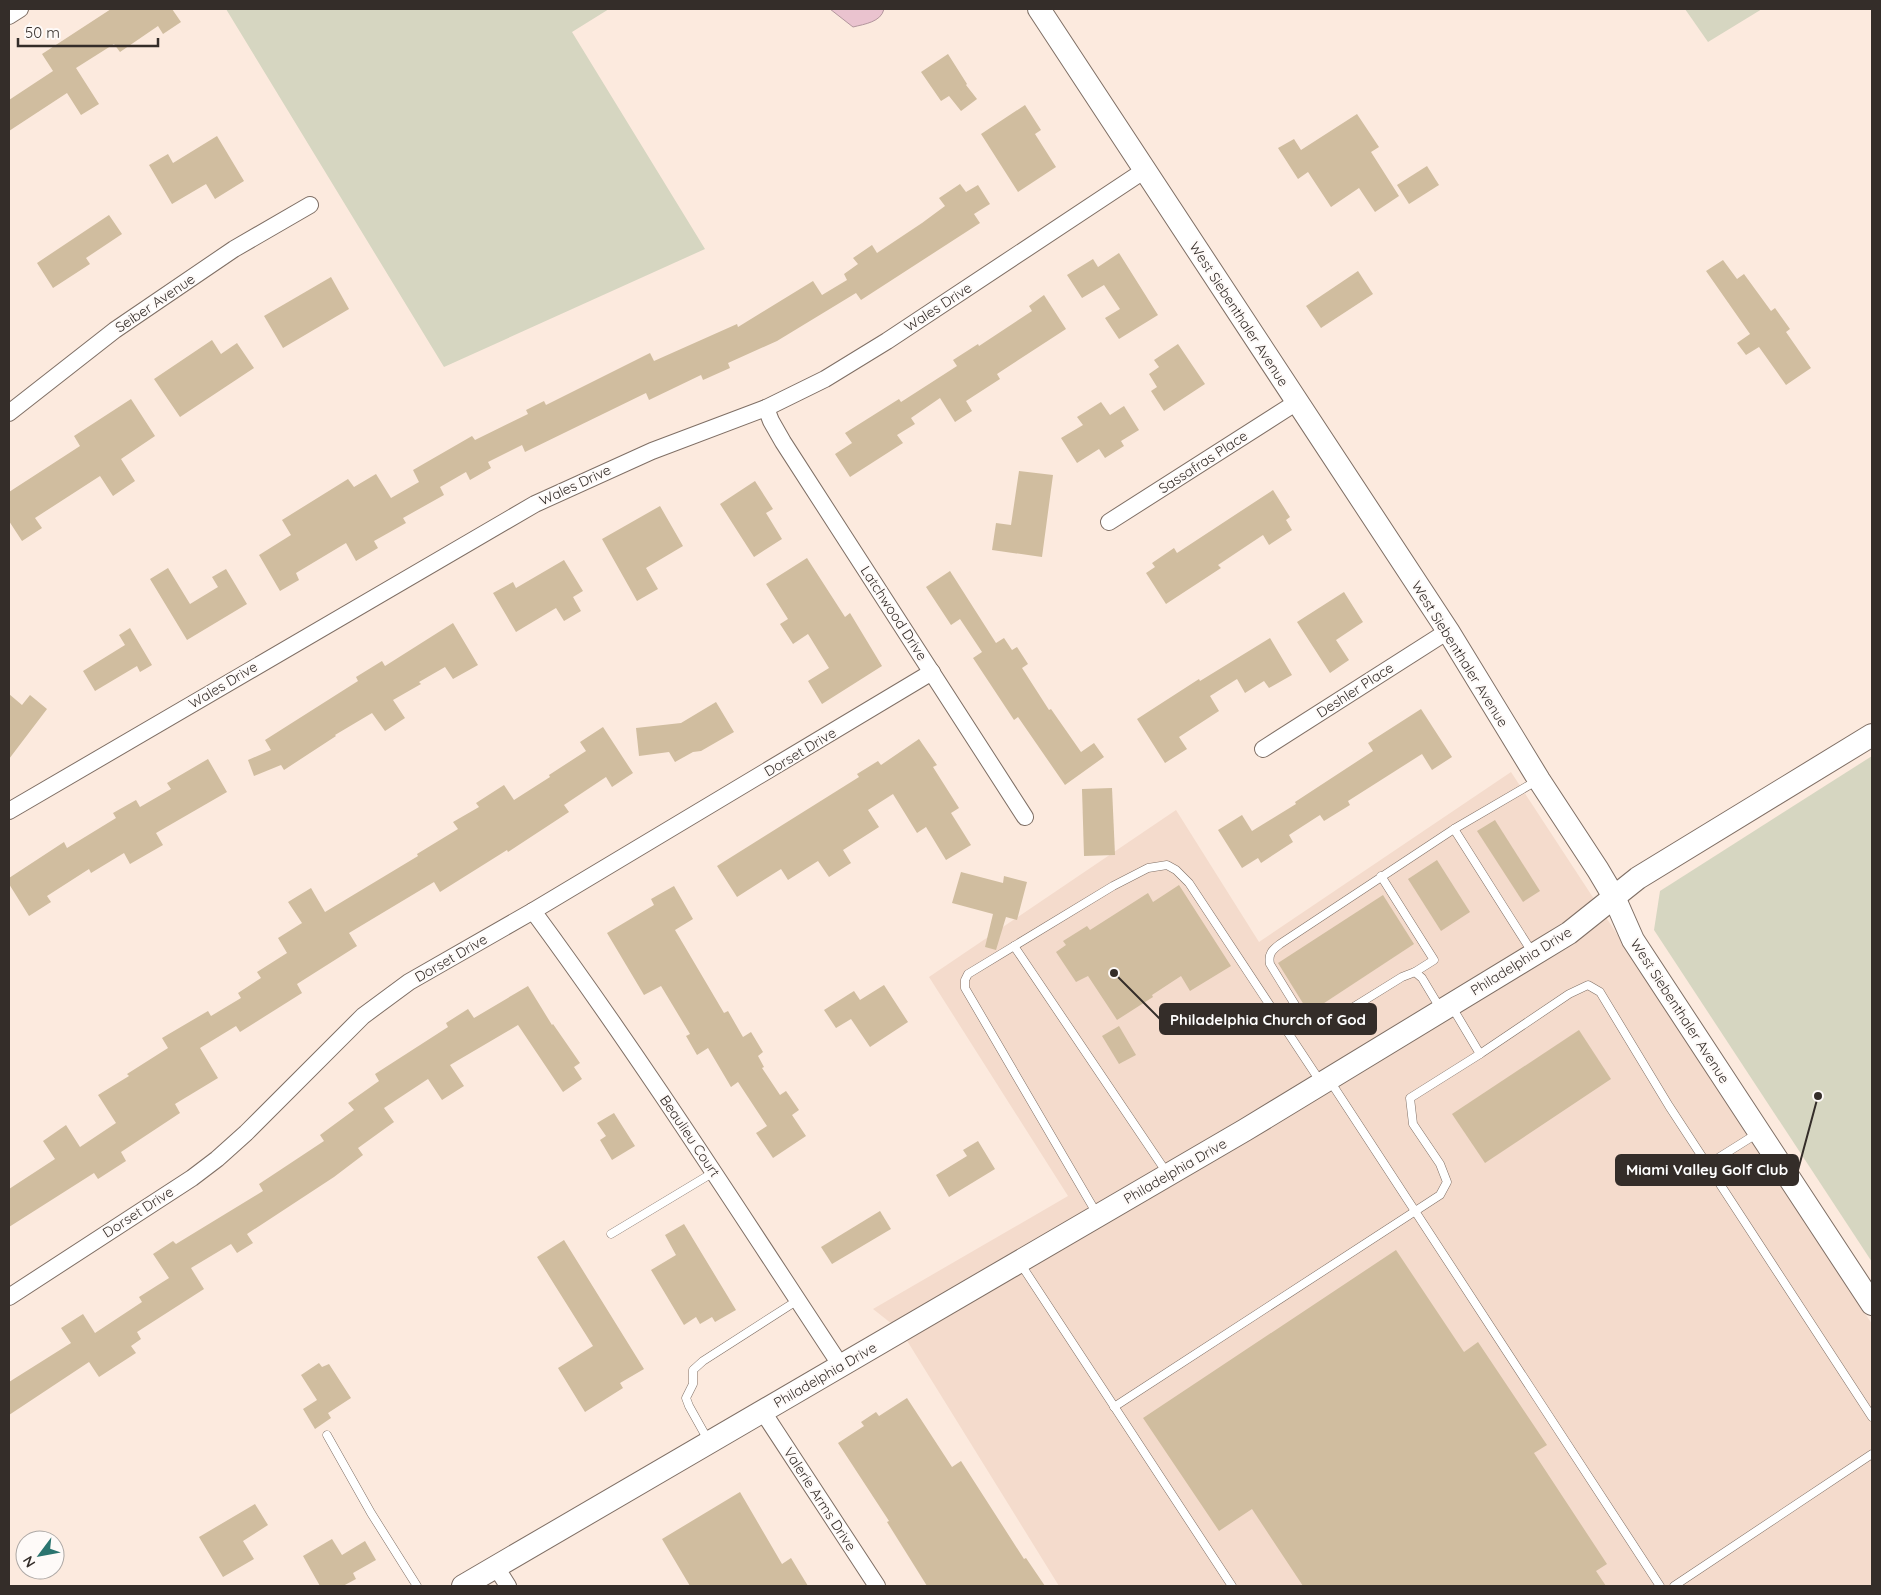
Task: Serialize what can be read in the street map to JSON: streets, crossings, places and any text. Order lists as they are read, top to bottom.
{
  "streets": {
    "main road": ["West Siebenthaler Avenue", "Philadelphia Drive"],
    "street": [
      "Seiber Avenue",
      "Wales Drive",
      "Sassafras Place",
      "Latchwood Drive",
      "Deshler Place",
      "Dorset Drive",
      "Beaulieu Court",
      "Valerie Arms Drive"
    ]
  },
  "crossings": [
    ["Wales Drive", "West Siebenthaler Avenue"],
    ["Wales Drive", "Latchwood Drive"],
    ["West Siebenthaler Avenue", "Sassafras Place"],
    ["West Siebenthaler Avenue", "Deshler Place"],
    ["West Siebenthaler Avenue", "Philadelphia Drive"],
    ["Latchwood Drive", "Dorset Drive"],
    ["Dorset Drive", "Beaulieu Court"],
    ["Philadelphia Drive", "Beaulieu Court"],
    ["Philadelphia Drive", "Valerie Arms Drive"]
  ],
  "places": ["Philadelphia Church of God", "Miami Valley Golf Club"],
  "scale_bar": "50 m",
  "north": "bottom left"
}
